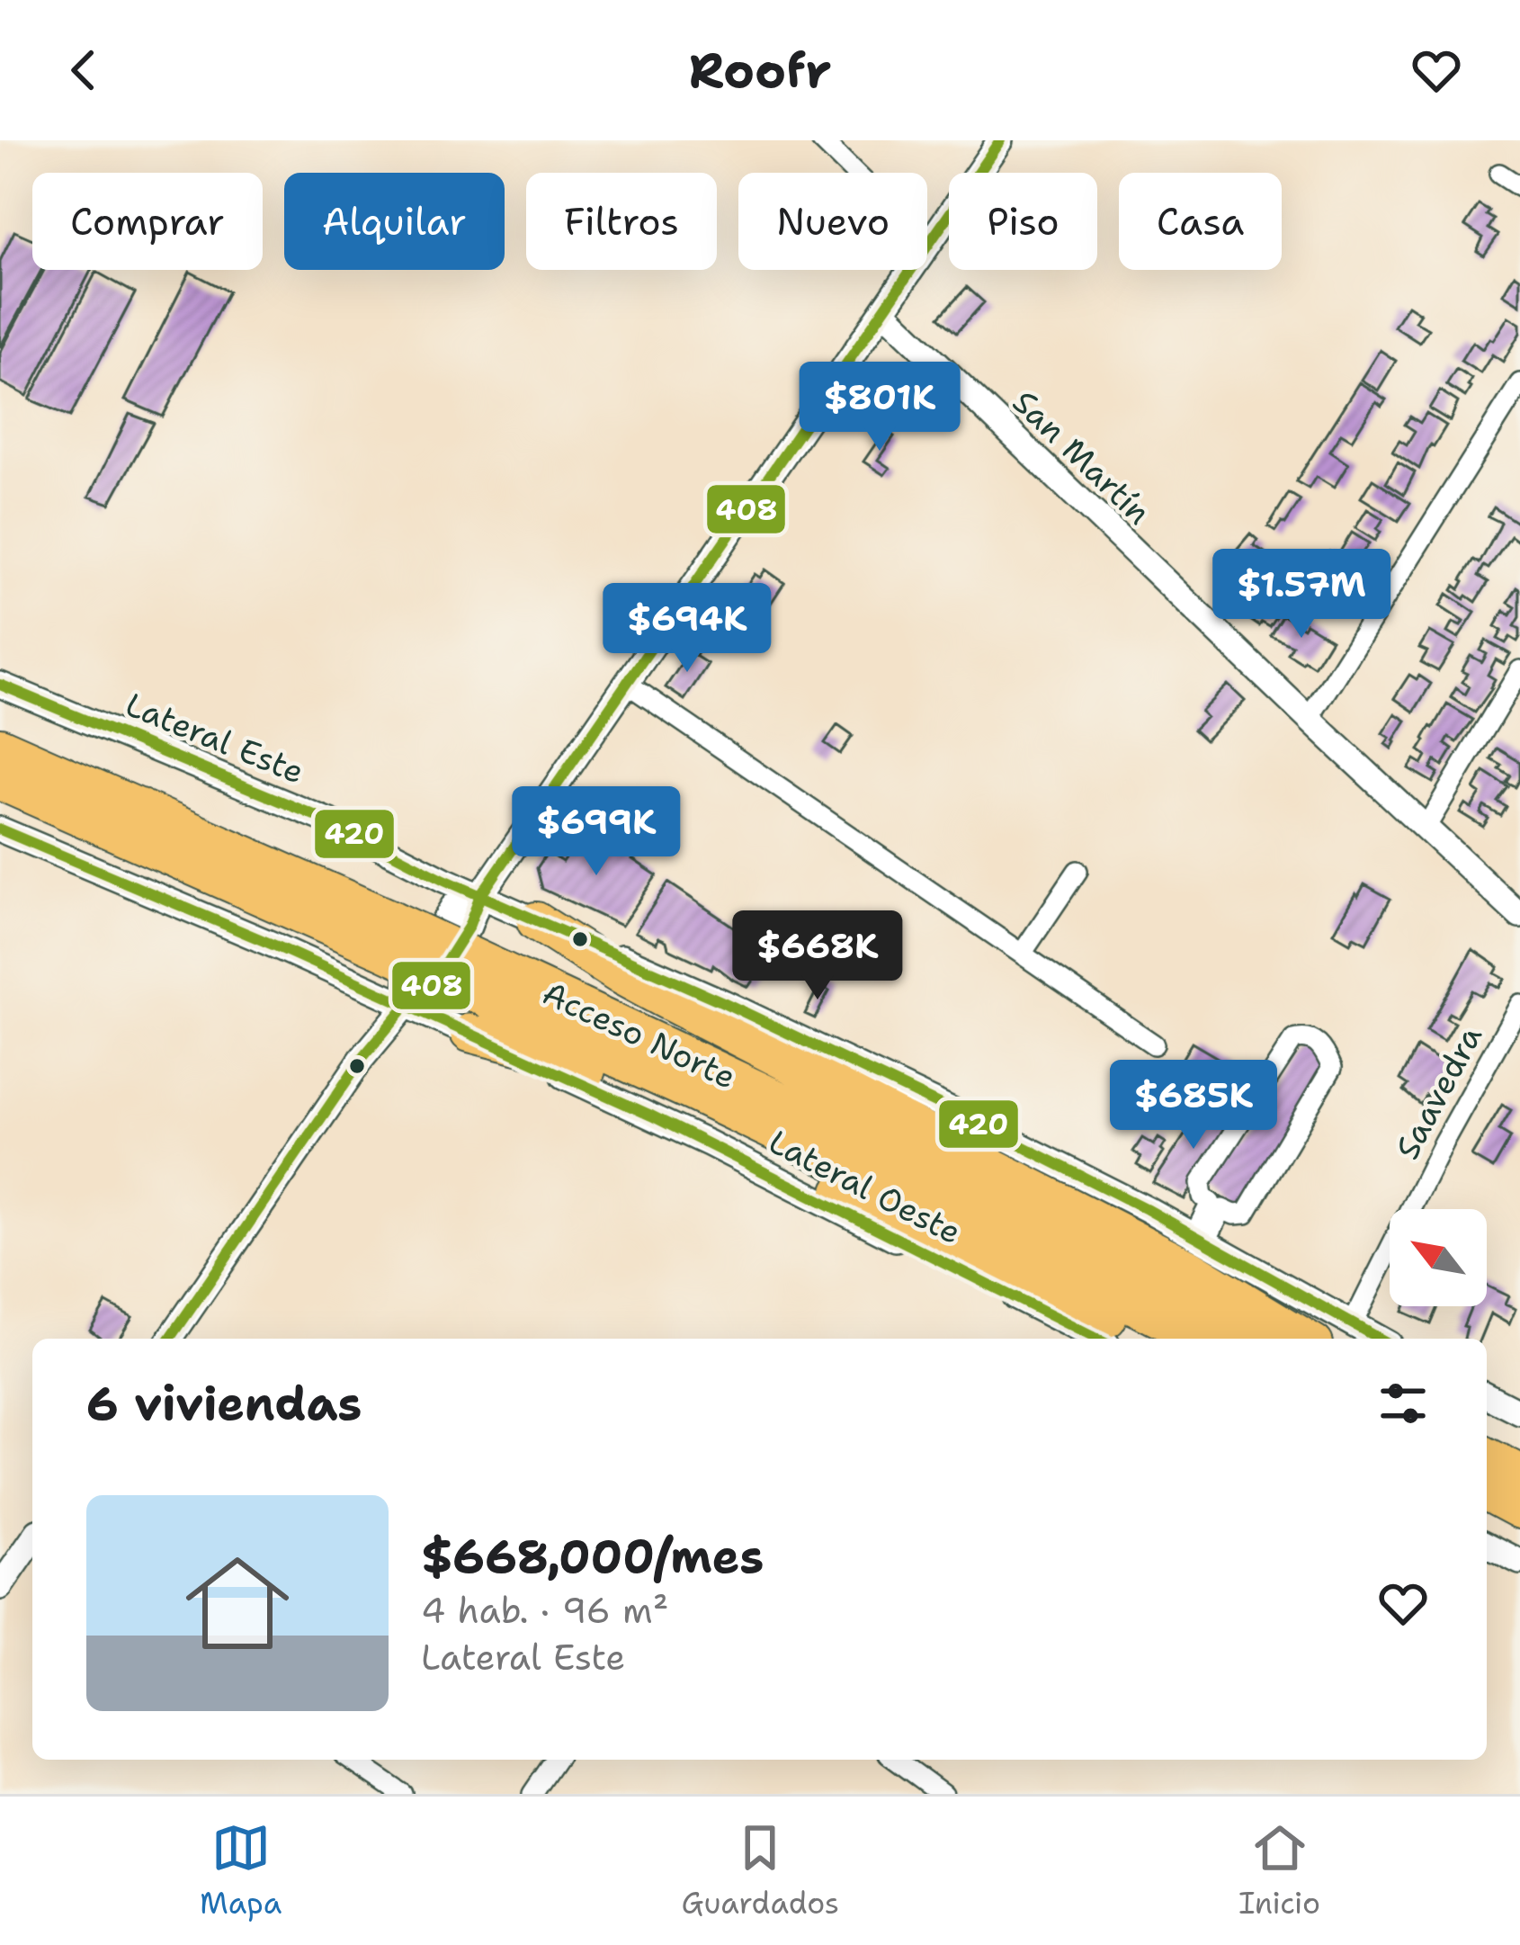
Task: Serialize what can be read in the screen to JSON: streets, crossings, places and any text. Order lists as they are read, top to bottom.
{
  "streets": {
    "highway": ["Acceso Norte"],
    "street": [
      "San Martín",
      "Lateral Este",
      "Saavedra",
      "Lateral Oeste"
    ]
  },
  "crossings": [
    ["Lateral Este", "Saavedra"]
  ],
  "lines": ["transit line 408", "transit line 420"],
  "north": "top left",
  "page": {
    "header": "Roofr",
    "chip": [
      "Comprar",
      "Alquilar",
      "Filtros",
      "Nuevo",
      "Piso",
      "Casa"
    ],
    "price": [
      "$801K",
      "$1.57M",
      "$694K",
      "$699K",
      "$668K",
      "$685K"
    ],
    "heading": "6 viviendas",
    "list": [
      {
        "name": "$668,000/mes",
        "note": "4 hab. · 96 m² · Lateral Este"
      }
    ],
    "tabs": ["Mapa", "Guardados", "Inicio"]
  }
}
